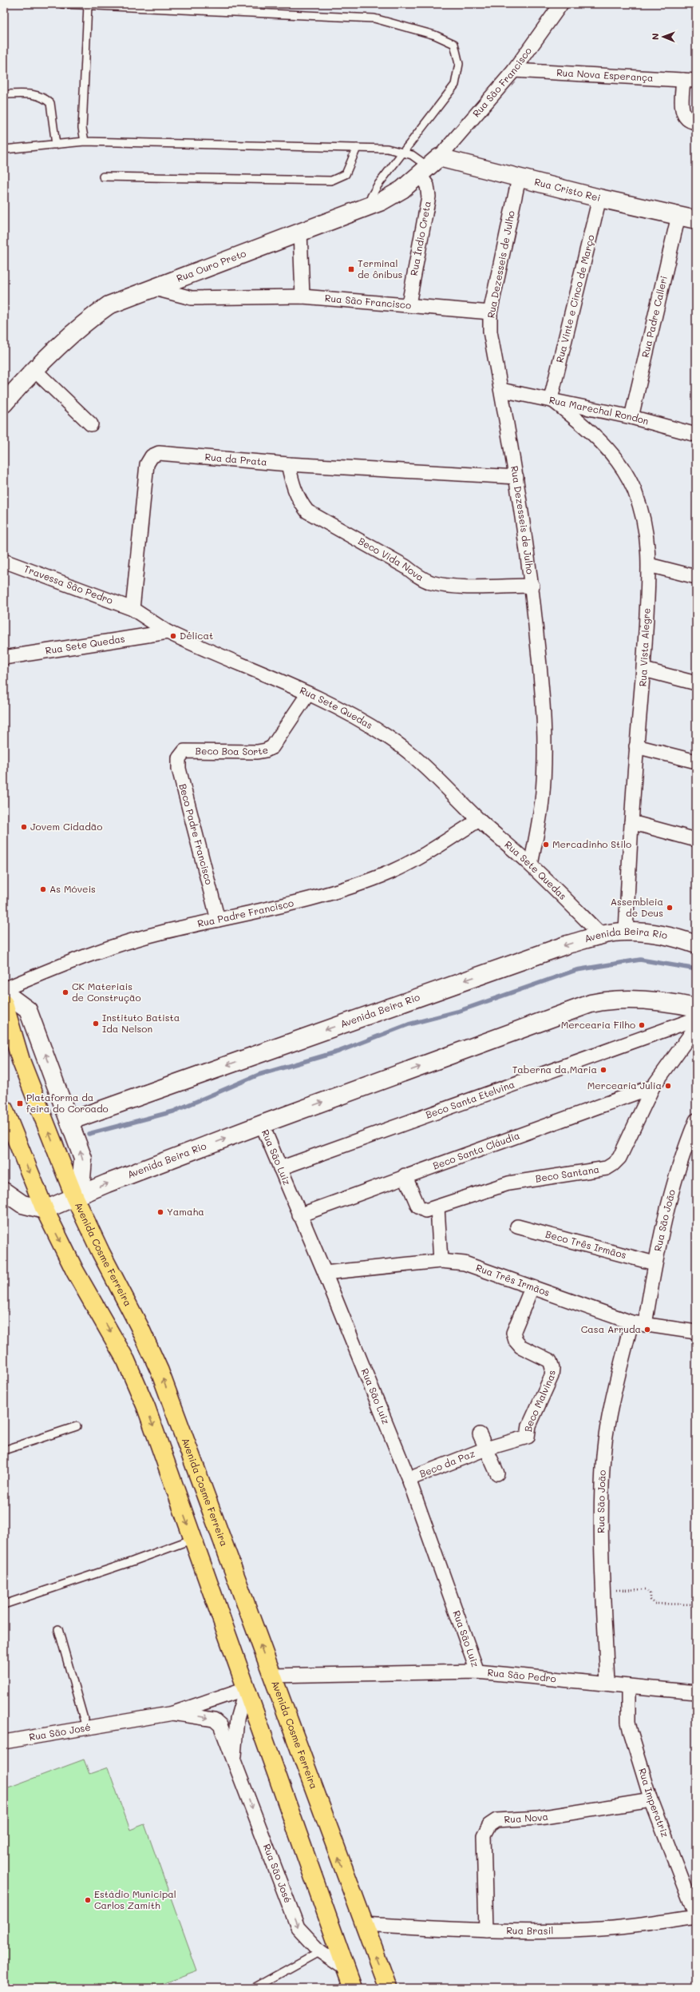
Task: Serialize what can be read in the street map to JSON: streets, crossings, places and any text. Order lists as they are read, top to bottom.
{
  "streets": {
    "main road": ["Avenida Cosme Ferreira"],
    "street": [
      "Rua Nova Esperança",
      "Rua São Francisco",
      "Rua Cristo Rei",
      "Rua Índio Creta",
      "Rua Dezesseis de Julho",
      "Rua Ouro Preto",
      "Rua Vinte e Cinco de Março",
      "Rua Padre Calleri",
      "Rua Marechal Rondon",
      "Rua da Prata",
      "Beco Vida Nova",
      "Travessa São Pedro",
      "Rua Sete Quedas",
      "Rua Vista Alegre",
      "Beco Boa Sorte",
      "Beco Padre Francisco",
      "Rua Padre Francisco",
      "Avenida Beira Rio",
      "Beco Santa Etelvina",
      "Beco Santa Cláudia",
      "Rua São Luiz",
      "Beco Santana",
      "Rua São João",
      "Beco Três Irmãos",
      "Rua Três Irmãos",
      "Beco Malvinas",
      "Beco da Paz",
      "Rua São Pedro",
      "Rua São José",
      "Rua Imperatriz",
      "Rua Nova",
      "Rua Brasil"
    ]
  },
  "crossings": [
    ["Rua Nova Esperança", "Rua São Francisco"],
    ["Rua São Francisco", "Rua Cristo Rei"],
    ["Rua São Francisco", "Rua Índio Creta"],
    ["Rua São Francisco", "Rua Dezesseis de Julho"],
    ["Rua São Francisco", "Rua Ouro Preto"],
    ["Rua Cristo Rei", "Rua Índio Creta"],
    ["Rua Cristo Rei", "Rua Dezesseis de Julho"],
    ["Rua Cristo Rei", "Rua Ouro Preto"],
    ["Rua Cristo Rei", "Rua Vinte e Cinco de Março"],
    ["Rua Cristo Rei", "Rua Padre Calleri"],
    ["Rua Índio Creta", "Rua Ouro Preto"],
    ["Rua Dezesseis de Julho", "Rua Marechal Rondon"],
    ["Rua Dezesseis de Julho", "Rua da Prata"],
    ["Rua Dezesseis de Julho", "Beco Vida Nova"],
    ["Rua Dezesseis de Julho", "Rua Sete Quedas"],
    ["Rua Vinte e Cinco de Março", "Rua Marechal Rondon"],
    ["Rua Vinte e Cinco de Março", "Rua Vista Alegre"],
    ["Rua Padre Calleri", "Rua Marechal Rondon"],
    ["Rua Marechal Rondon", "Rua Vista Alegre"],
    ["Rua da Prata", "Beco Vida Nova"],
    ["Rua da Prata", "Travessa São Pedro"],
    ["Rua Sete Quedas", "Beco Boa Sorte"],
    ["Rua Sete Quedas", "Rua Padre Francisco"],
    ["Rua Sete Quedas", "Avenida Beira Rio"],
    ["Rua Vista Alegre", "Avenida Beira Rio"],
    ["Beco Boa Sorte", "Beco Padre Francisco"],
    ["Beco Padre Francisco", "Rua Padre Francisco"],
    ["Avenida Beira Rio", "Rua São Luiz"],
    ["Avenida Beira Rio", "Avenida Cosme Ferreira"],
    ["Beco Santa Etelvina", "Rua São Luiz"],
    ["Beco Santa Cláudia", "Rua São Luiz"],
    ["Beco Santa Cláudia", "Beco Santana"],
    ["Rua São Luiz", "Rua Três Irmãos"],
    ["Rua São Luiz", "Beco da Paz"],
    ["Rua São Luiz", "Rua São Pedro"],
    ["Rua São João", "Beco Três Irmãos"],
    ["Rua São João", "Rua Três Irmãos"],
    ["Rua São João", "Rua São Pedro"],
    ["Avenida Cosme Ferreira", "Rua São Pedro"],
    ["Avenida Cosme Ferreira", "Rua Brasil"],
    ["Rua Três Irmãos", "Beco Malvinas"],
    ["Beco Malvinas", "Beco da Paz"],
    ["Rua São Pedro", "Rua Imperatriz"],
    ["Rua Imperatriz", "Rua Nova"],
    ["Rua Imperatriz", "Rua Brasil"],
    ["Rua Nova", "Rua Brasil"]
  ],
  "one_way": ["Rua São José"],
  "places": {
    "transit": ["Terminal de ônibus", "Plataforma da feira do Coroado"],
    "other": [
      "Délicat",
      "Jovem Cidadão",
      "Mercadinho Stilo",
      "As Móveis",
      "Assembleia de Deus",
      "CK Materiais de Construção",
      "Instituto Batista Ida Nelson",
      "Mercearia Filho",
      "Taberna da Maria",
      "Mercearia Julia",
      "Yamaha",
      "Casa Arruda",
      "Estádio Municipal Carlos Zamith"
    ]
  },
  "north": "left"
}
